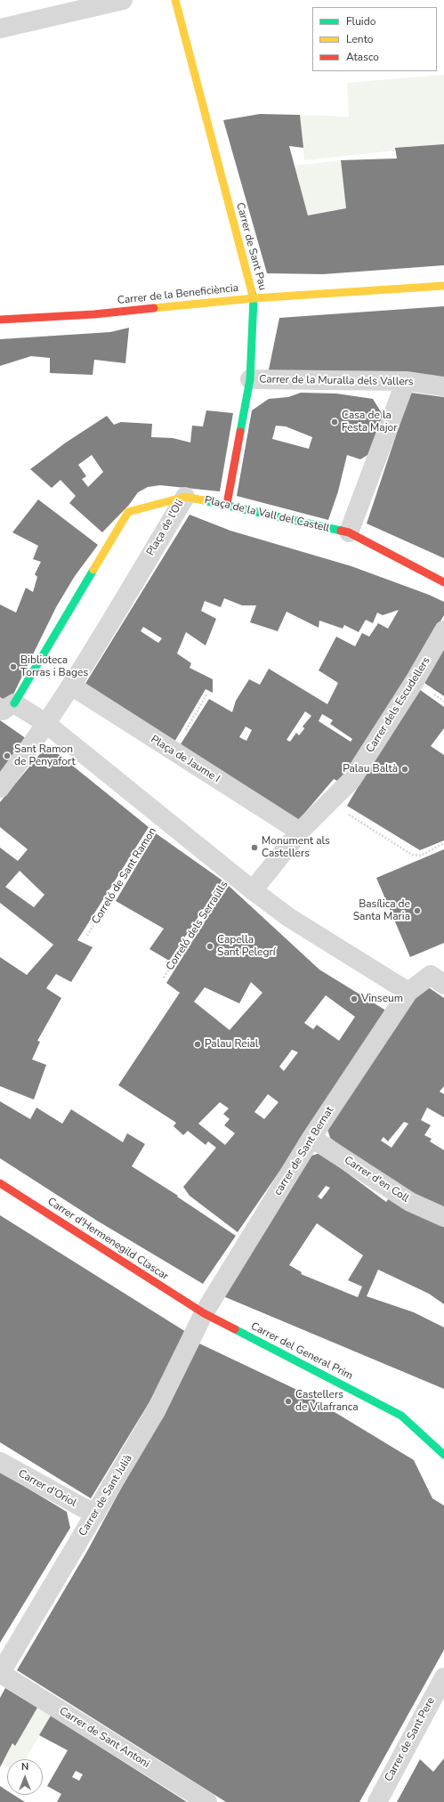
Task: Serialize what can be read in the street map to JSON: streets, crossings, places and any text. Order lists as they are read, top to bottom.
{
  "streets": {
    "street": [
      "Carrer de Sant Pau",
      "Carrer de la Beneficiència",
      "Carrer de la Muralla dels Vallers",
      "Plaça de la Vall del Castell",
      "Plaça de l'Oli",
      "Carrer dels Escudellers",
      "Plaça de Jaume I",
      "carrer de Sant Bernat",
      "Carrer d'en Coll",
      "Carrer d'Hermenegild Clascar",
      "Carrer del General Prim",
      "Carrer d'Oriol",
      "Carrer de Sant Julià",
      "Carrer de Sant Antoni",
      "Carrer de Sant Pere"
    ],
    "path": ["Correló de Sant Ramon", "Correló dels Serraülls"]
  },
  "crossings": [
    ["Carrer de Sant Pau", "Carrer de la Beneficiència"],
    ["Carrer de Sant Pau", "Carrer de la Muralla dels Vallers"],
    ["Carrer de Sant Pau", "Plaça de la Vall del Castell"],
    ["Plaça de la Vall del Castell", "Plaça de l'Oli"],
    ["Plaça de l'Oli", "Plaça de Jaume I"],
    ["carrer de Sant Bernat", "Carrer d'en Coll"],
    ["carrer de Sant Bernat", "Carrer d'Hermenegild Clascar"],
    ["carrer de Sant Bernat", "Carrer del General Prim"],
    ["carrer de Sant Bernat", "Carrer de Sant Julià"],
    ["Carrer d'Hermenegild Clascar", "Carrer del General Prim"],
    ["Carrer d'Hermenegild Clascar", "Carrer de Sant Julià"],
    ["Carrer del General Prim", "Carrer de Sant Julià"],
    ["Carrer d'Oriol", "Carrer de Sant Julià"],
    ["Carrer de Sant Julià", "Carrer de Sant Antoni"]
  ],
  "places": [
    "Casa de la Festa Major",
    "Biblioteca Torras i Bages",
    "Sant Ramon de Penyafort",
    "Palau Baltà",
    "Monument als Castellers",
    "Basílica de Santa Maria",
    "Capella Sant Pelegrí",
    "Vinseum",
    "Palau Reial",
    "Castellers de Vilafranca"
  ],
  "legend": ["Fluido", "Lento", "Atasco"],
  "north": "top"
}
